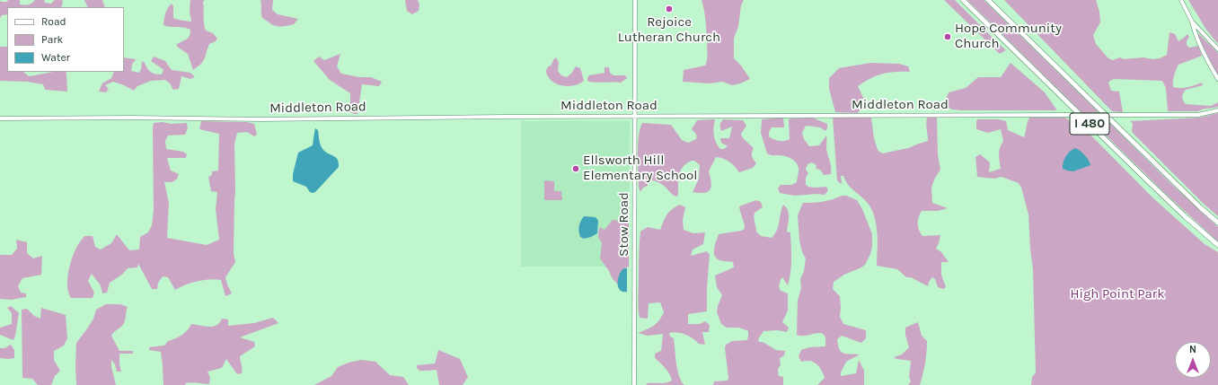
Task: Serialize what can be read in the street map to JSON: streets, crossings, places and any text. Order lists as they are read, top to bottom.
{
  "streets": {
    "highway": ["I 480"],
    "street": ["Middleton Road", "Stow Road"]
  },
  "crossings": [
    ["Middleton Road", "Stow Road"]
  ],
  "parks": ["High Point Park"],
  "places": ["Rejoice Lutheran Church", "Hope Community Church", "Ellsworth Hill Elementary School"],
  "legend": ["Road", "Park", "Water"],
  "north": "top"
}
